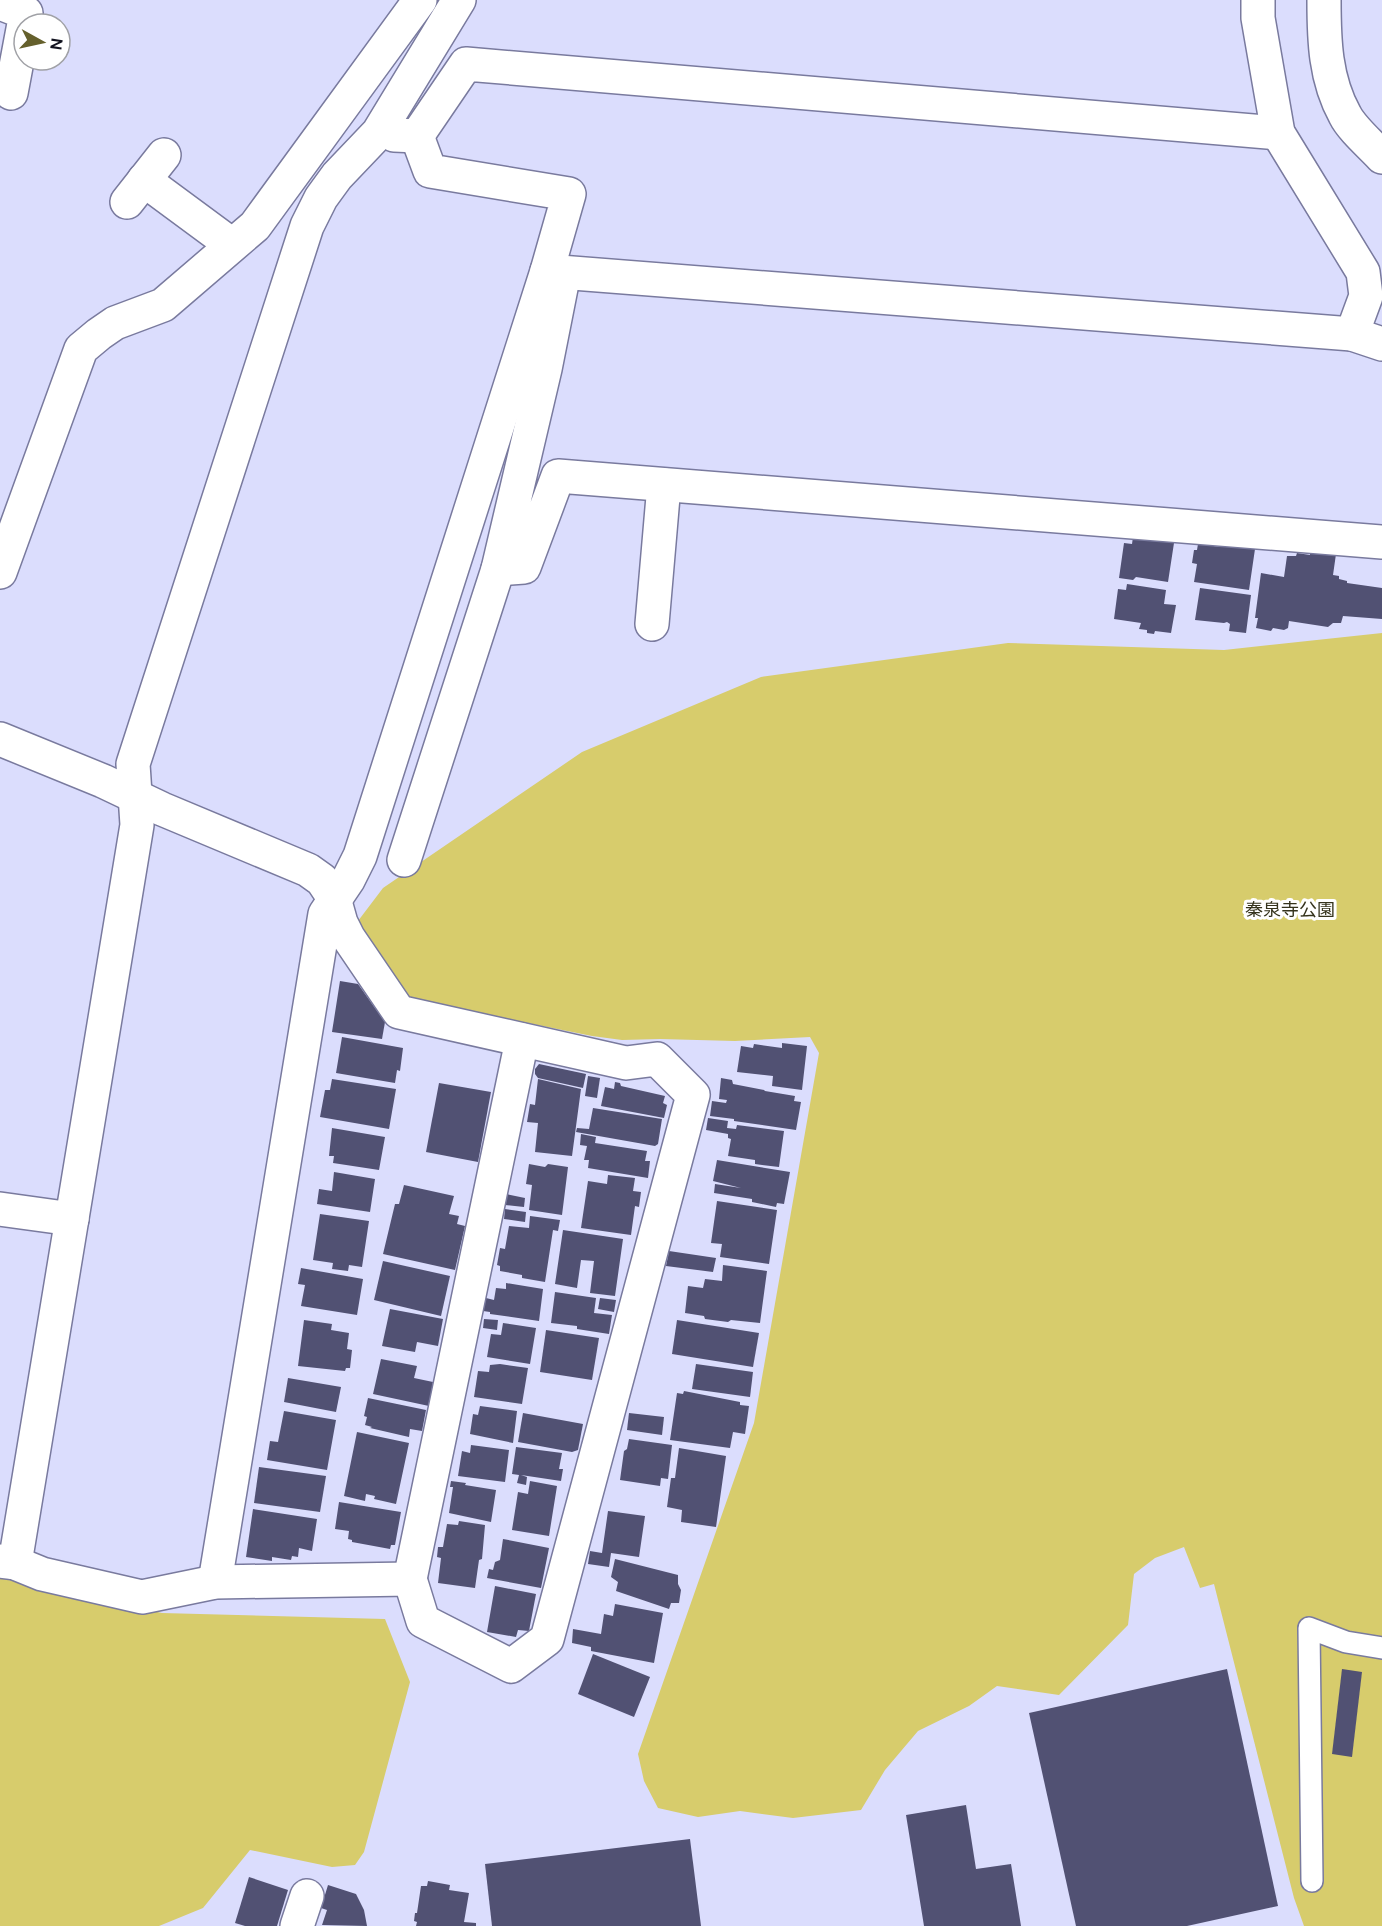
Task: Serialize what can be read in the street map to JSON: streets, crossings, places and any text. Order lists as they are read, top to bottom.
{
  "parks": ["秦泉寺公園"],
  "north": "right"
}
